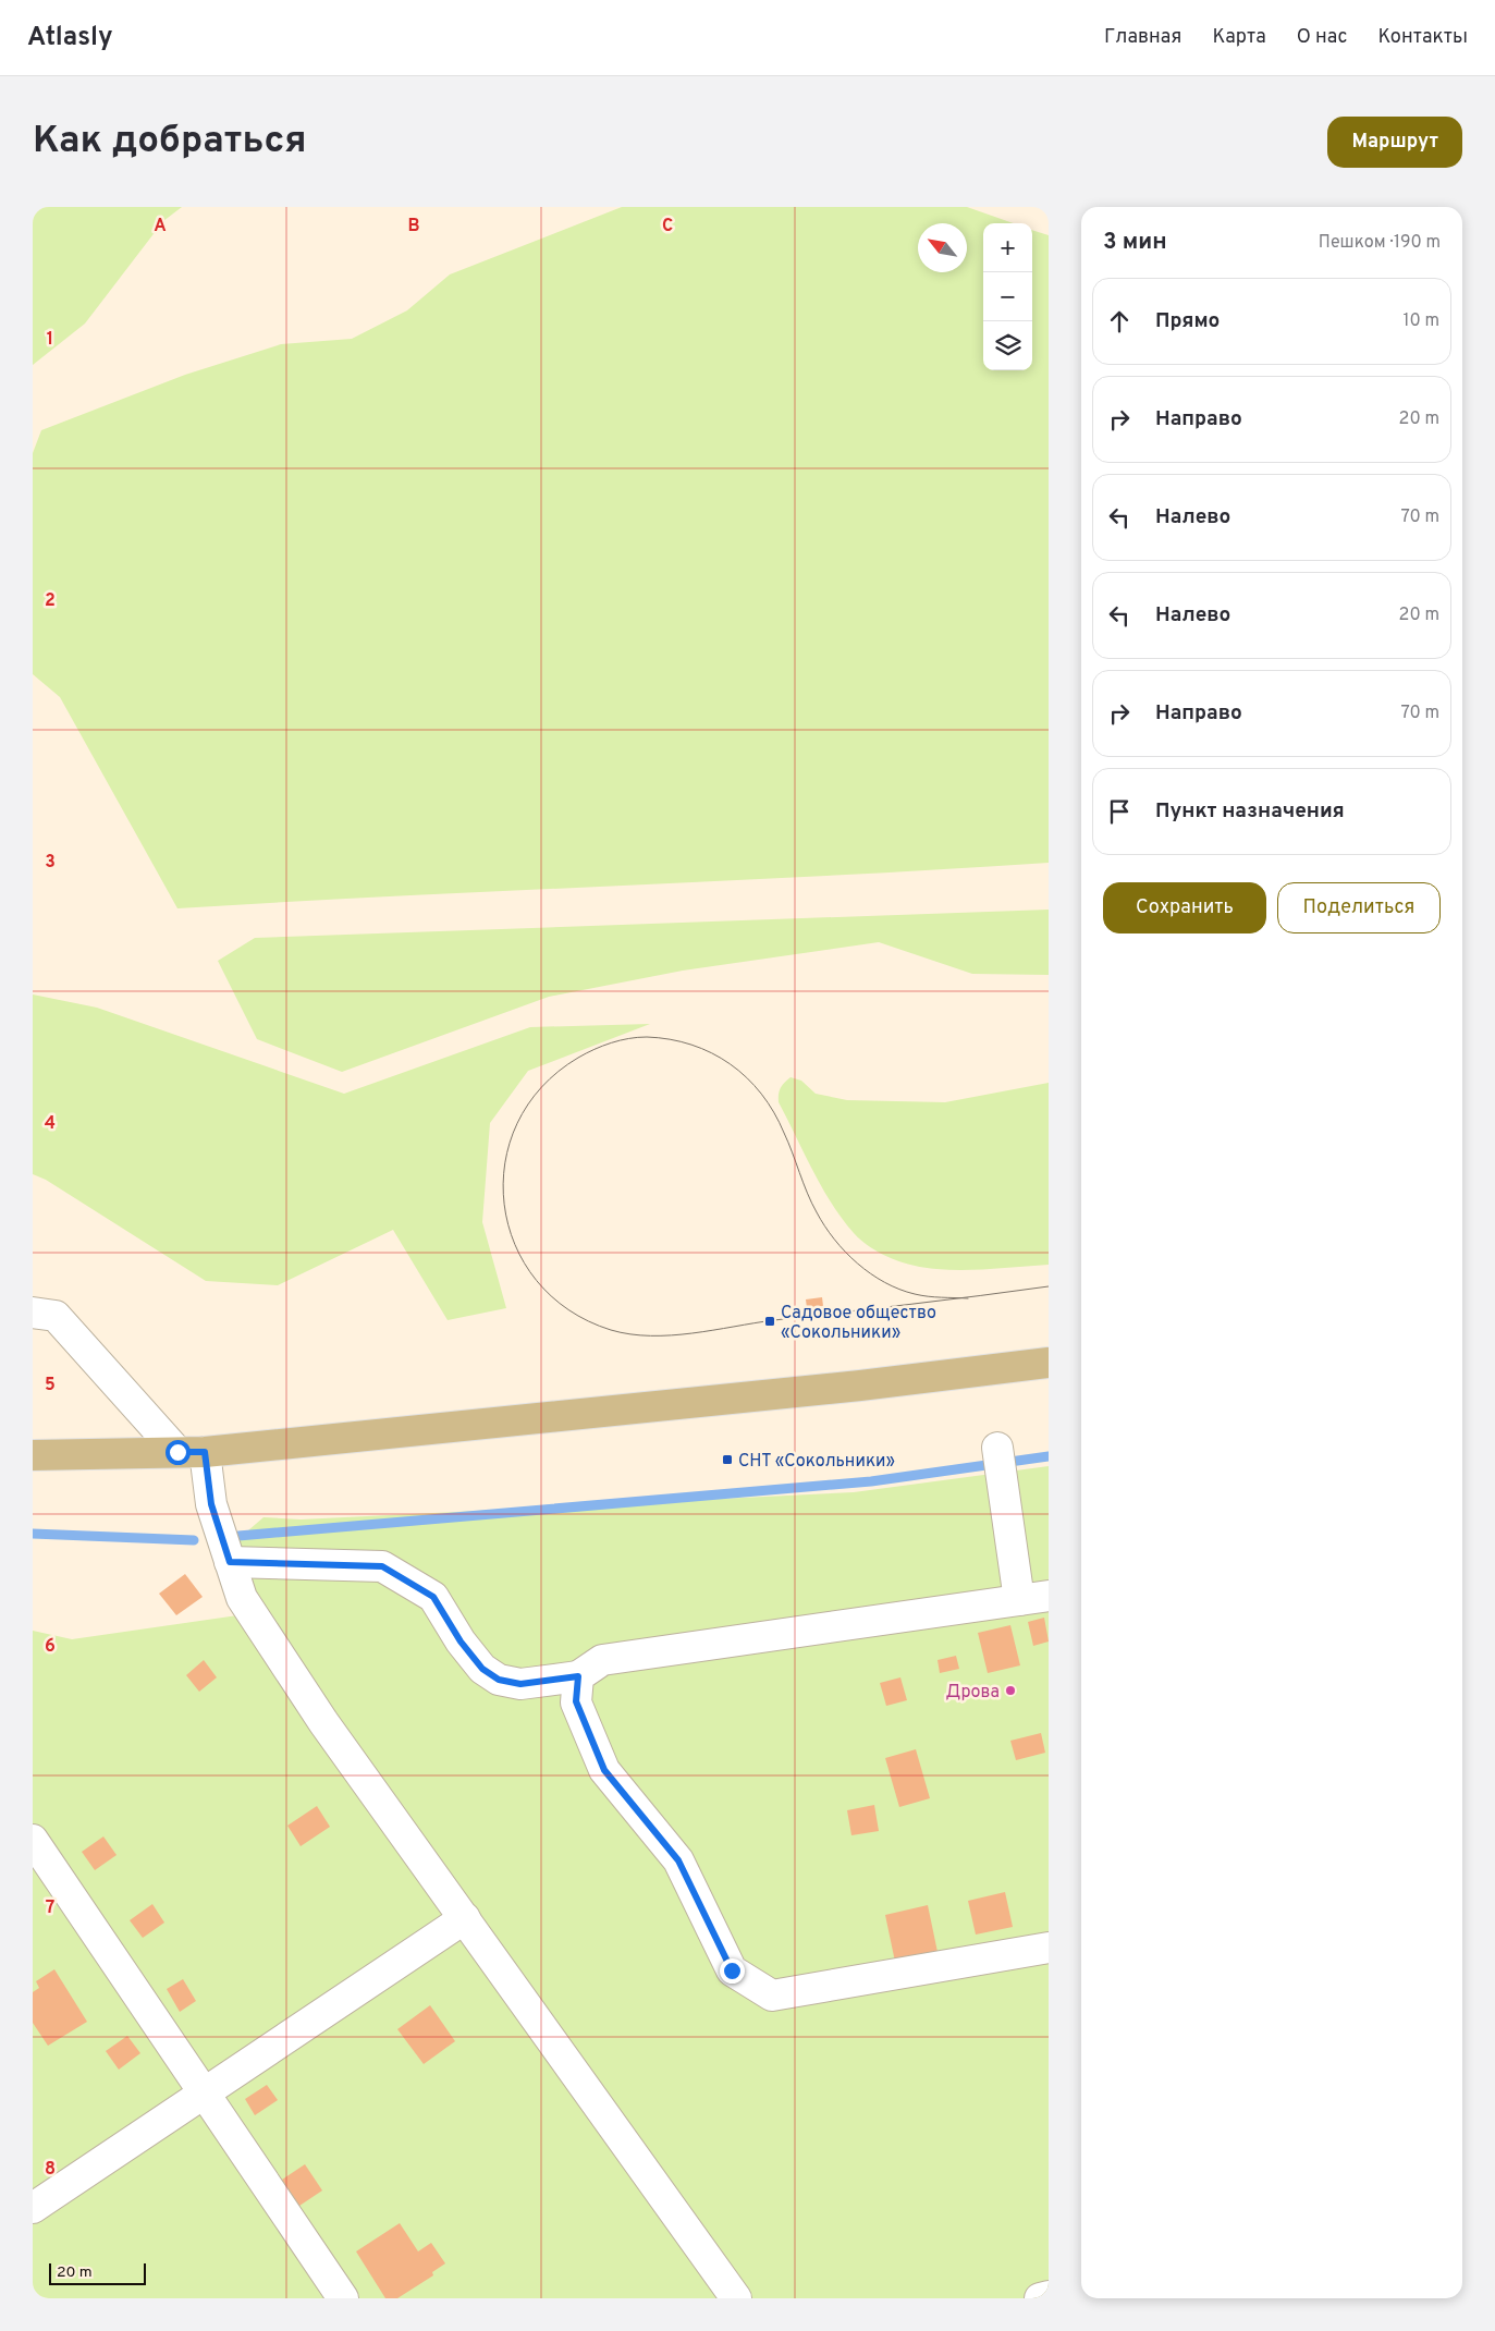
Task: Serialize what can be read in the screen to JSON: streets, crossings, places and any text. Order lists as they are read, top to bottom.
{
  "places": {
    "transit": ["Садовое общество «Сокольники»", "СНТ «Сокольники»"],
    "other": ["Дрова"]
  },
  "scale_bar": "20 m",
  "north": "top left",
  "page": {
    "header": "Atlasly",
    "nav": [
      "Главная",
      "Карта",
      "О нас",
      "Контакты"
    ],
    "buttons": [
      "Маршрут",
      ["Сохранить", "Поделиться"]
    ],
    "title": "Как добраться",
    "heading": ["3 мин", "Пешком · 190 m"],
    "map_buttons": ["+", "−"],
    "list": [
      ["Прямо", "10 m"],
      ["Направо", "20 m"],
      ["Налево", "70 m"],
      ["Налево", "20 m"],
      ["Направо", "70 m"],
      "Пункт назначения"
    ],
    "scale": "20 m"
  },
  "grid": {
    "columns": ["A", "B", "C"],
    "rows": [
      "1",
      "2",
      "3",
      "4",
      "5",
      "6",
      "7",
      "8"
    ]
  }
}
